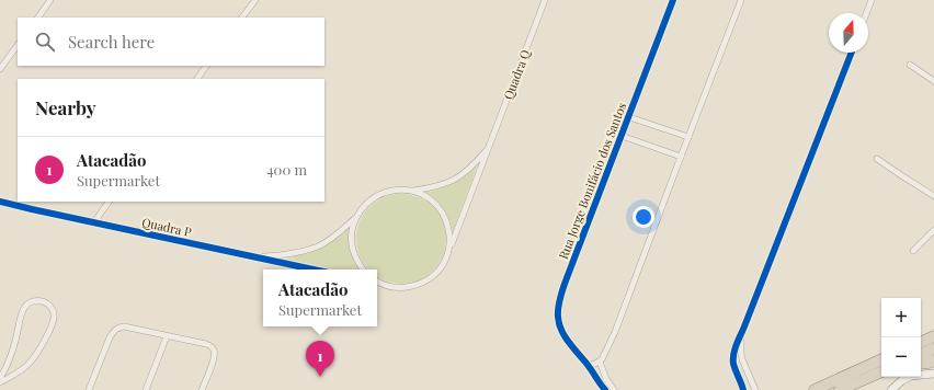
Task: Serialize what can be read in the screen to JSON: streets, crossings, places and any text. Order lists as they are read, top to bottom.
{
  "streets": {
    "street": ["Quadra Q", "Rua Jorge Bonifácio dos Santos", "Quadra P"]
  },
  "north": "top",
  "page": {
    "search": "Search here",
    "heading": "Nearby",
    "list": [
      {
        "mark": "1",
        "name": "Atacadão",
        "note": "Supermarket",
        "value": "400 m"
      }
    ],
    "popup": ["Atacadão", "Supermarket"],
    "map_buttons": ["+", "−"],
    "pins": "1"
  }
}
